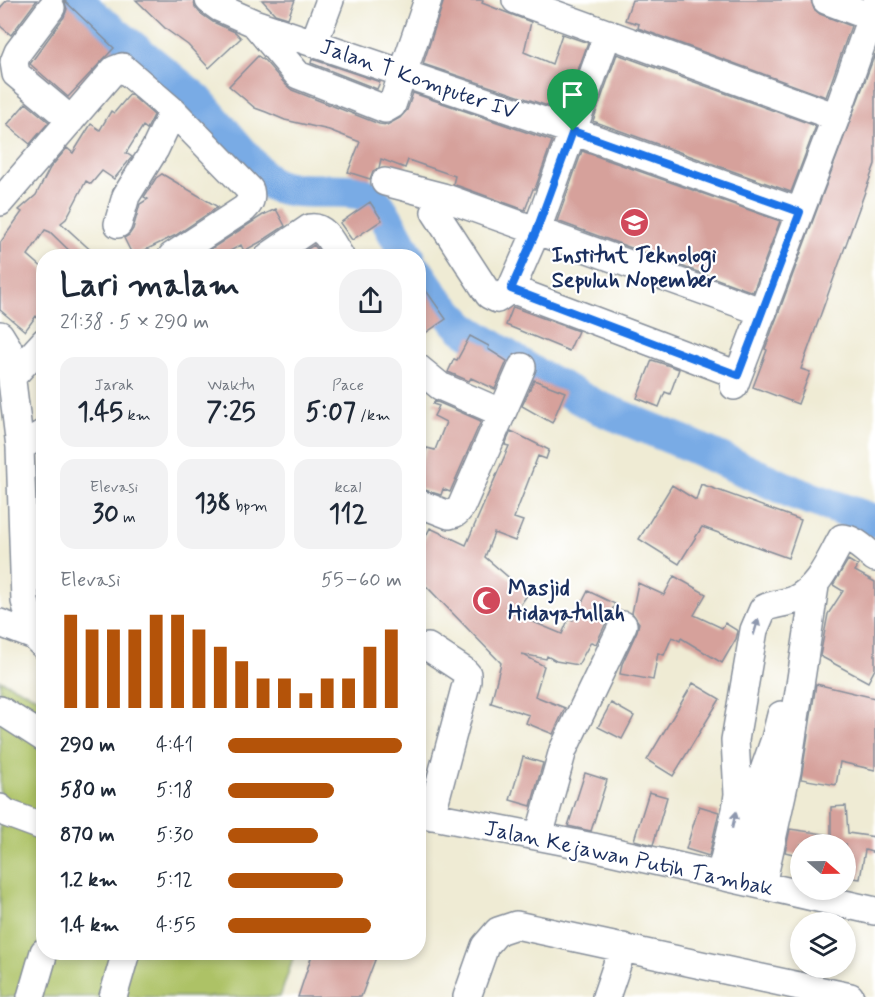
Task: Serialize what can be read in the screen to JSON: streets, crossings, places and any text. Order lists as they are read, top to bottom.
{
  "streets": {
    "street": ["Jalan T Komputer IV", "Jalan Kejawan Putih Tambak"]
  },
  "places": {
    "school or university": ["Institut Teknologi Sepuluh Nopember"],
    "mosque": ["Masjid Hidayatullah"]
  },
  "north": "right",
  "page": {
    "heading": ["Lari malam", "21:38 · 5 × 290 m"],
    "stats": [
      ["Jarak", "1.45 km"],
      ["Waktu", "7:25"],
      ["Pace", "5:07 /km"],
      ["Elevasi", "30 m"],
      ["138 bpm"],
      ["kcal", "112"]
    ],
    "chart": ["Elevasi", "55–60 m"],
    "list": [
      {
        "name": "290 m",
        "note": "4:41"
      },
      {
        "name": "580 m",
        "note": "5:18"
      },
      {
        "name": "870 m",
        "note": "5:30"
      },
      {
        "name": "1.2 km",
        "note": "5:12"
      },
      {
        "name": "1.4 km",
        "note": "4:55"
      }
    ]
  }
}
